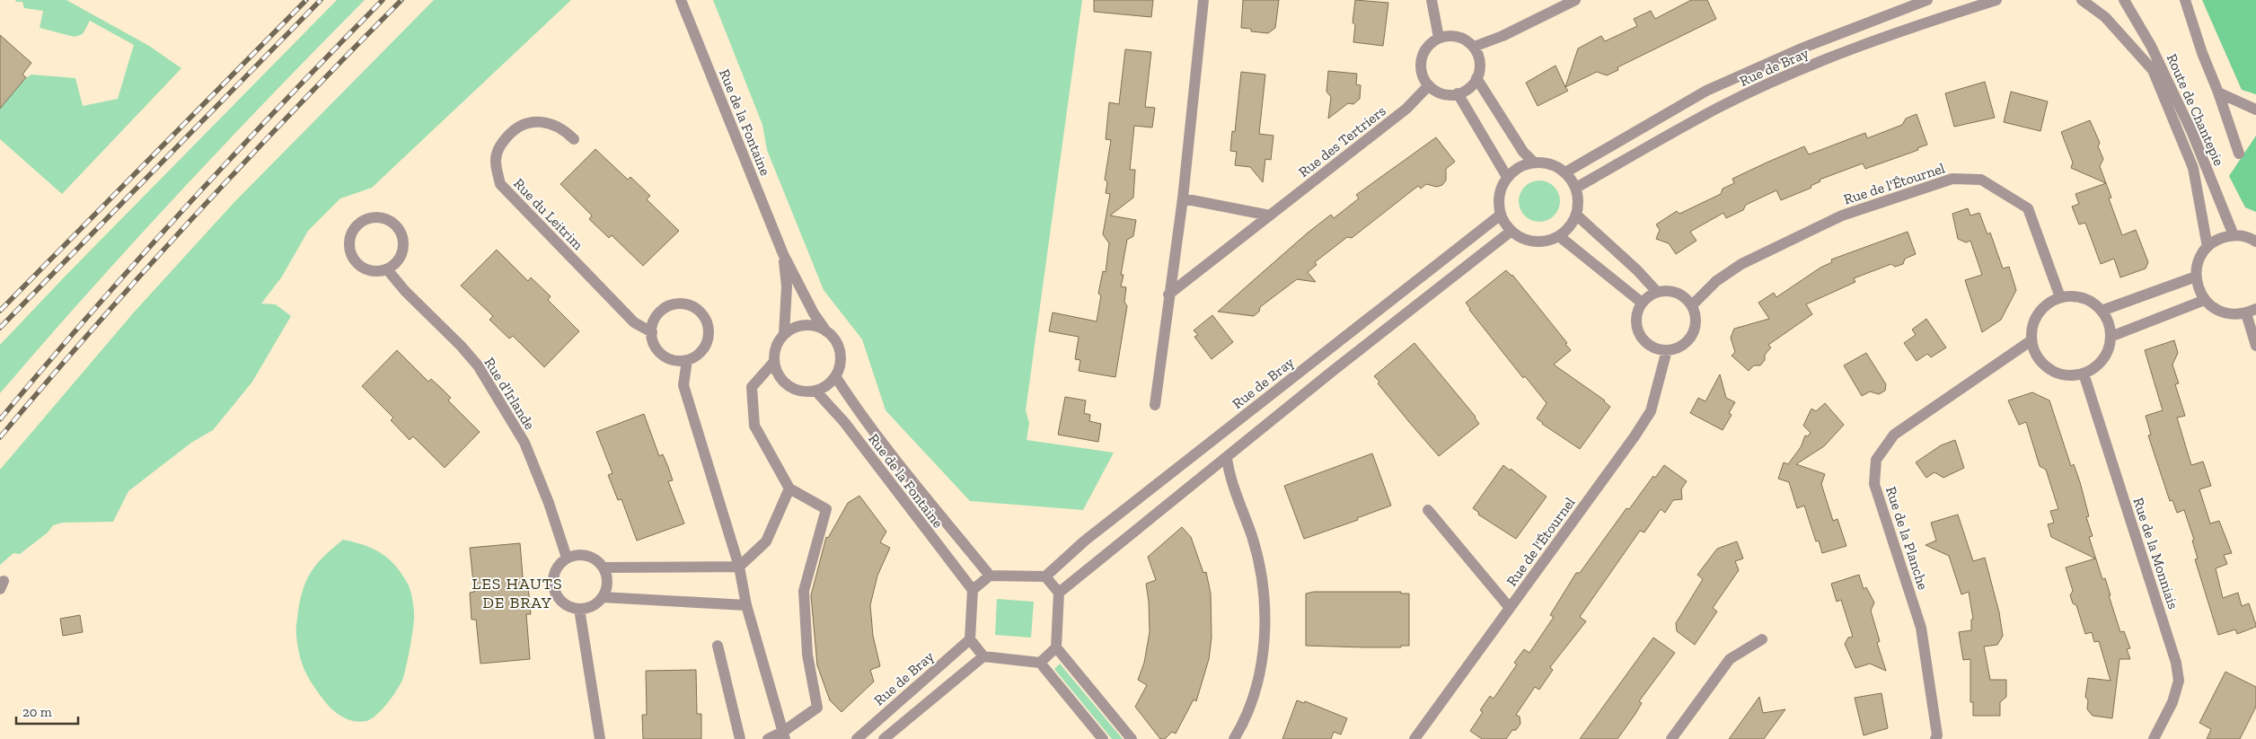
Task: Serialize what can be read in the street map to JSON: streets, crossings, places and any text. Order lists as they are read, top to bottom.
{
  "streets": {
    "street": [
      "Rue de Bray",
      "Route de Chantepie",
      "Rue de la Fontaine",
      "Rue des Tertriers",
      "Rue de l'Étournel",
      "Rue du Leitrim",
      "Rue d'Irlande",
      "Rue de la Planche",
      "Rue de la Monniais"
    ]
  },
  "crossings": [
    ["Rue de Bray", "Rue de la Fontaine"],
    ["Rue de l'Étournel", "Rue de la Planche"],
    ["Rue de l'Étournel", "Rue de la Monniais"],
    ["Rue de la Planche", "Rue de la Monniais"]
  ],
  "districts": ["LES HAUTS DE BRAY"],
  "scale_bar": "20 m"
}
